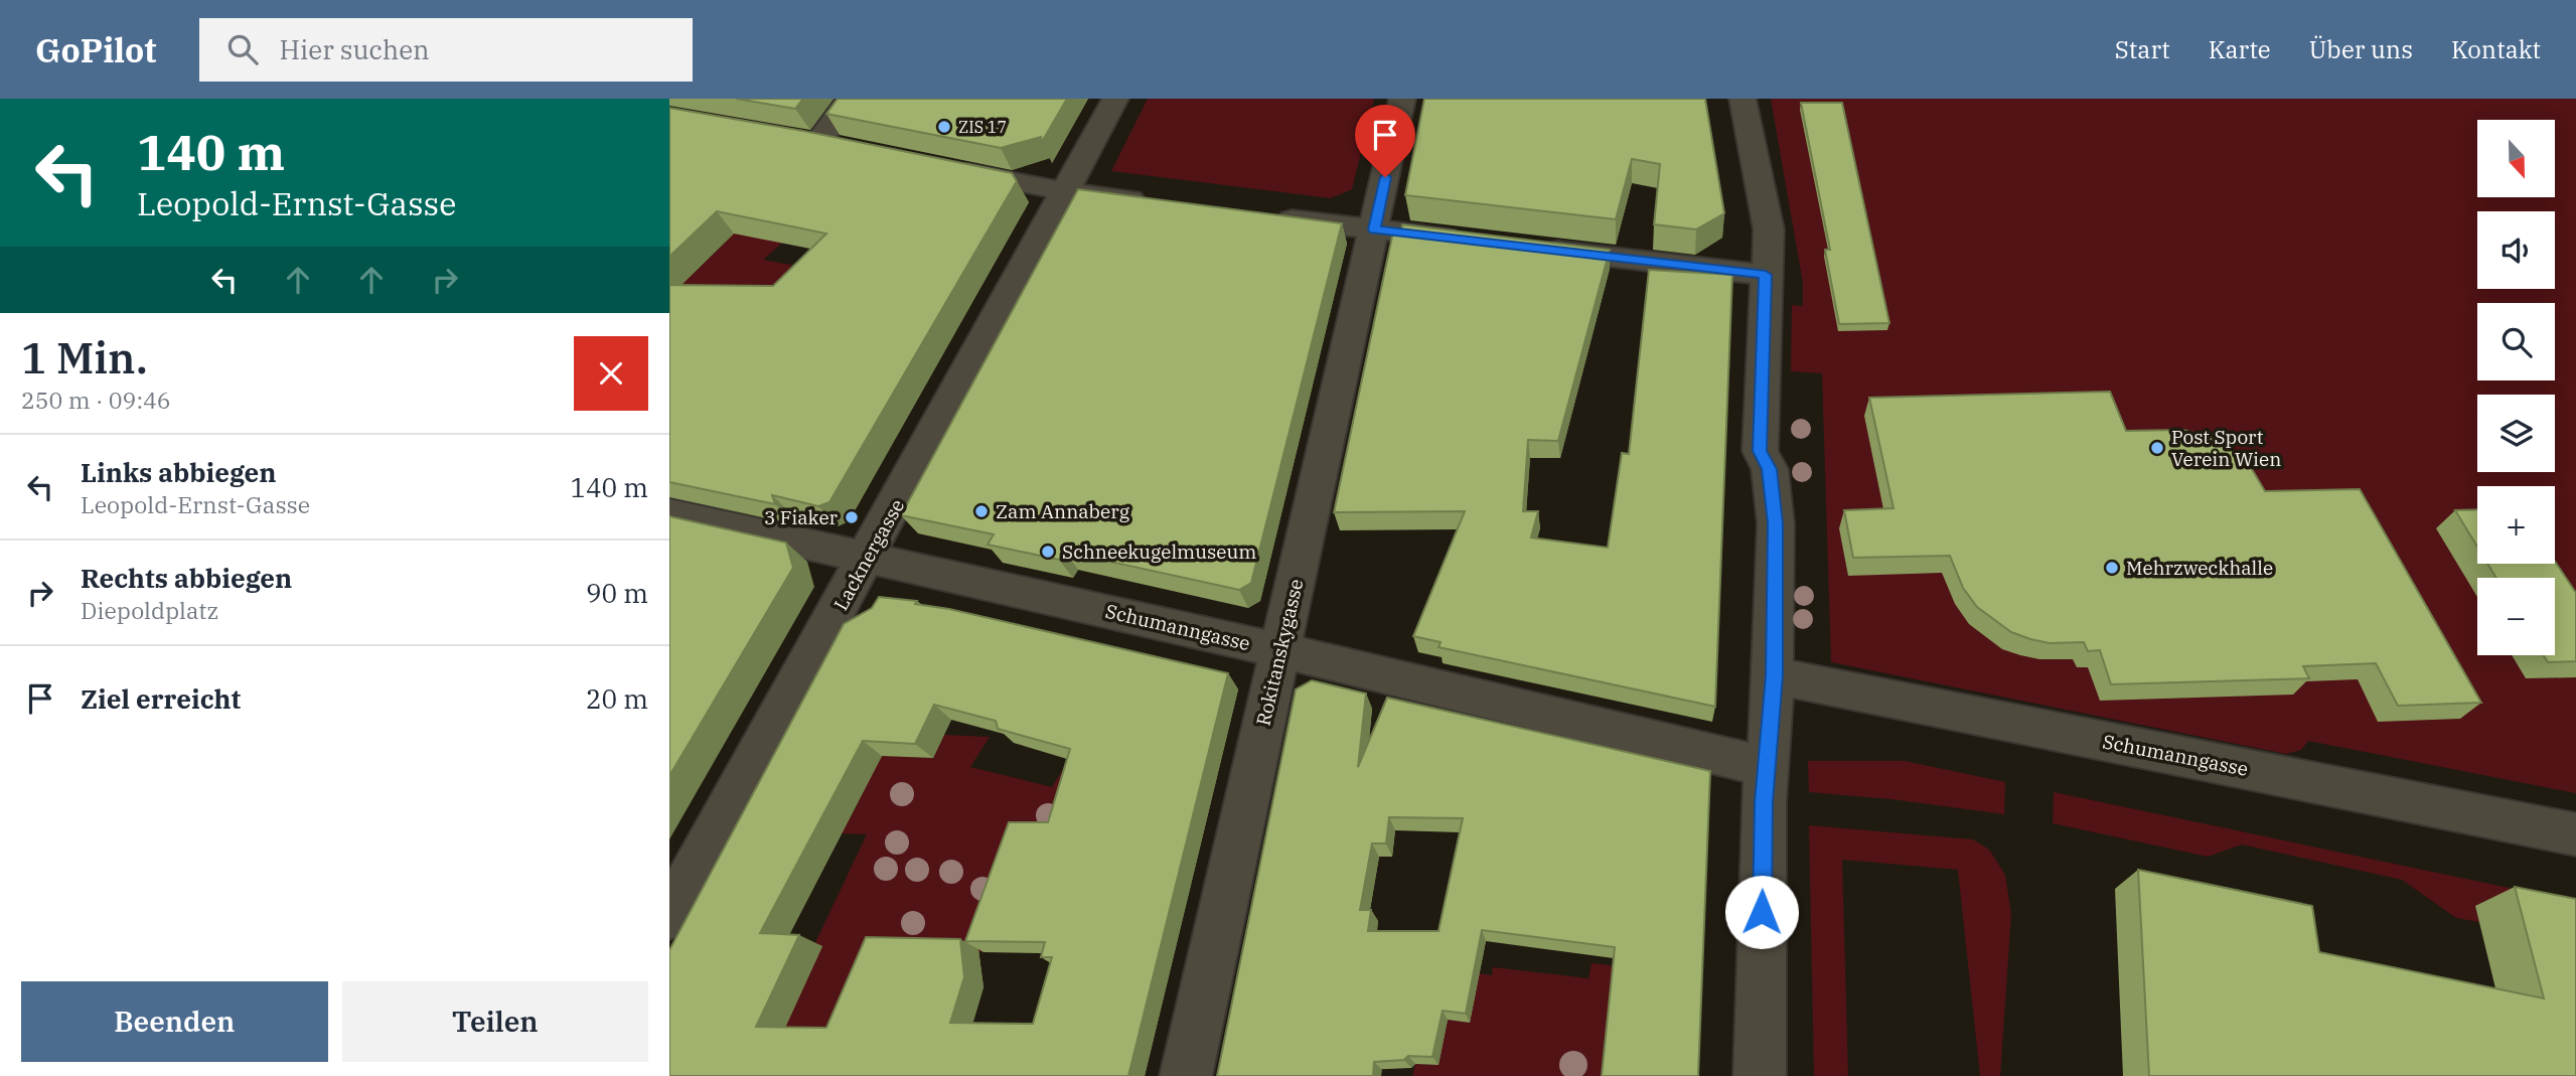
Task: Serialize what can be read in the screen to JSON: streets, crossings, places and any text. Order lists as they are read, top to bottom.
{
  "streets": {
    "street": ["Lacknergasse", "Schumanngasse", "Rokitanskygasse"]
  },
  "crossings": [
    ["Lacknergasse", "Schumanngasse"],
    ["Schumanngasse", "Rokitanskygasse"]
  ],
  "places": [
    "ZIS 17",
    "Post Sport Verein Wien",
    "Zam Annaberg",
    "3 Fiaker",
    "Schneekugelmuseum",
    "Mehrzweckhalle"
  ],
  "north": "bottom",
  "page": {
    "header": "GoPilot",
    "search": "Hier suchen",
    "nav": [
      "Start",
      "Karte",
      "Über uns",
      "Kontakt"
    ],
    "turn": ["140 m", "Leopold-Ernst-Gasse"],
    "map_buttons": ["+", "−"],
    "heading": ["1 Min.", "250 m · 09:46"],
    "list": [
      {
        "name": "Links abbiegen",
        "note": "Leopold-Ernst-Gasse",
        "value": "140 m"
      },
      {
        "name": "Rechts abbiegen",
        "note": "Diepoldplatz",
        "value": "90 m"
      },
      {
        "name": "Ziel erreicht",
        "value": "20 m"
      }
    ],
    "buttons": ["Beenden", "Teilen"]
  }
}
